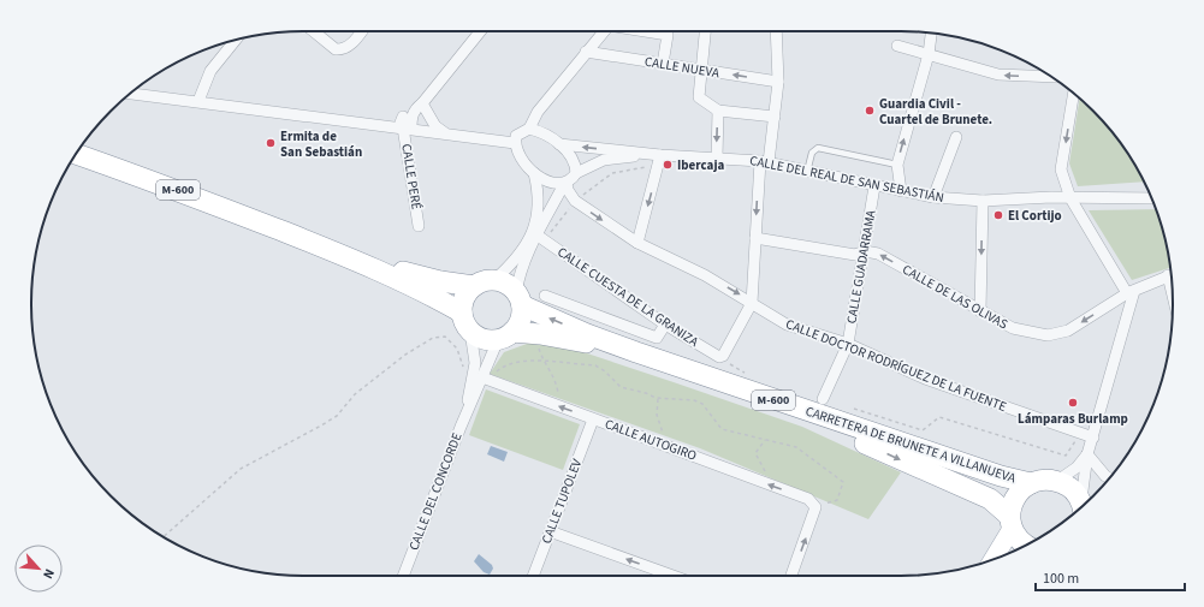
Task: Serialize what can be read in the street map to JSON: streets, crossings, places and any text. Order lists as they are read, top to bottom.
{
  "streets": {
    "highway": ["M-600", "CARRETERA DE BRUNETE A VILLANUEVA"],
    "street": [
      "CALLE NUEVA",
      "CALLE PERÉ",
      "CALLE DEL REAL DE SAN SEBASTIÁN",
      "CALLE GUADARRAMA",
      "CALLE CUESTA DE LA GRANIZA",
      "CALLE DE LAS OLIVAS",
      "CALLE DOCTOR RODRÍGUEZ DE LA FUENTE",
      "CALLE AUTOGIRO",
      "CALLE DEL CONCORDE",
      "CALLE TUPOLEV"
    ]
  },
  "crossings": [
    ["CALLE DEL REAL DE SAN SEBASTIÁN", "M-600"],
    ["CALLE DEL REAL DE SAN SEBASTIÁN", "CALLE GUADARRAMA"],
    ["CALLE DEL REAL DE SAN SEBASTIÁN", "CALLE CUESTA DE LA GRANIZA"],
    ["CALLE DEL REAL DE SAN SEBASTIÁN", "CARRETERA DE BRUNETE A VILLANUEVA"],
    ["CALLE DEL REAL DE SAN SEBASTIÁN", "CALLE DEL CONCORDE"],
    ["M-600", "CARRETERA DE BRUNETE A VILLANUEVA"],
    ["M-600", "CALLE DEL CONCORDE"],
    ["CALLE GUADARRAMA", "CALLE DE LAS OLIVAS"],
    ["CALLE GUADARRAMA", "CALLE DOCTOR RODRÍGUEZ DE LA FUENTE"],
    ["CALLE AUTOGIRO", "CALLE DEL CONCORDE"],
    ["CALLE AUTOGIRO", "CALLE TUPOLEV"],
    ["CARRETERA DE BRUNETE A VILLANUEVA", "CALLE DEL CONCORDE"]
  ],
  "one_way": ["CALLE DE LAS OLIVAS", "CALLE DOCTOR RODRÍGUEZ DE LA FUENTE"],
  "places": [
    "Guardia Civil - Cuartel de Brunete.",
    "Ermita de San Sebastián",
    "Ibercaja",
    "El Cortijo",
    "Lámparas Burlamp"
  ],
  "scale_bar": "100 m",
  "north": "bottom right"
}
